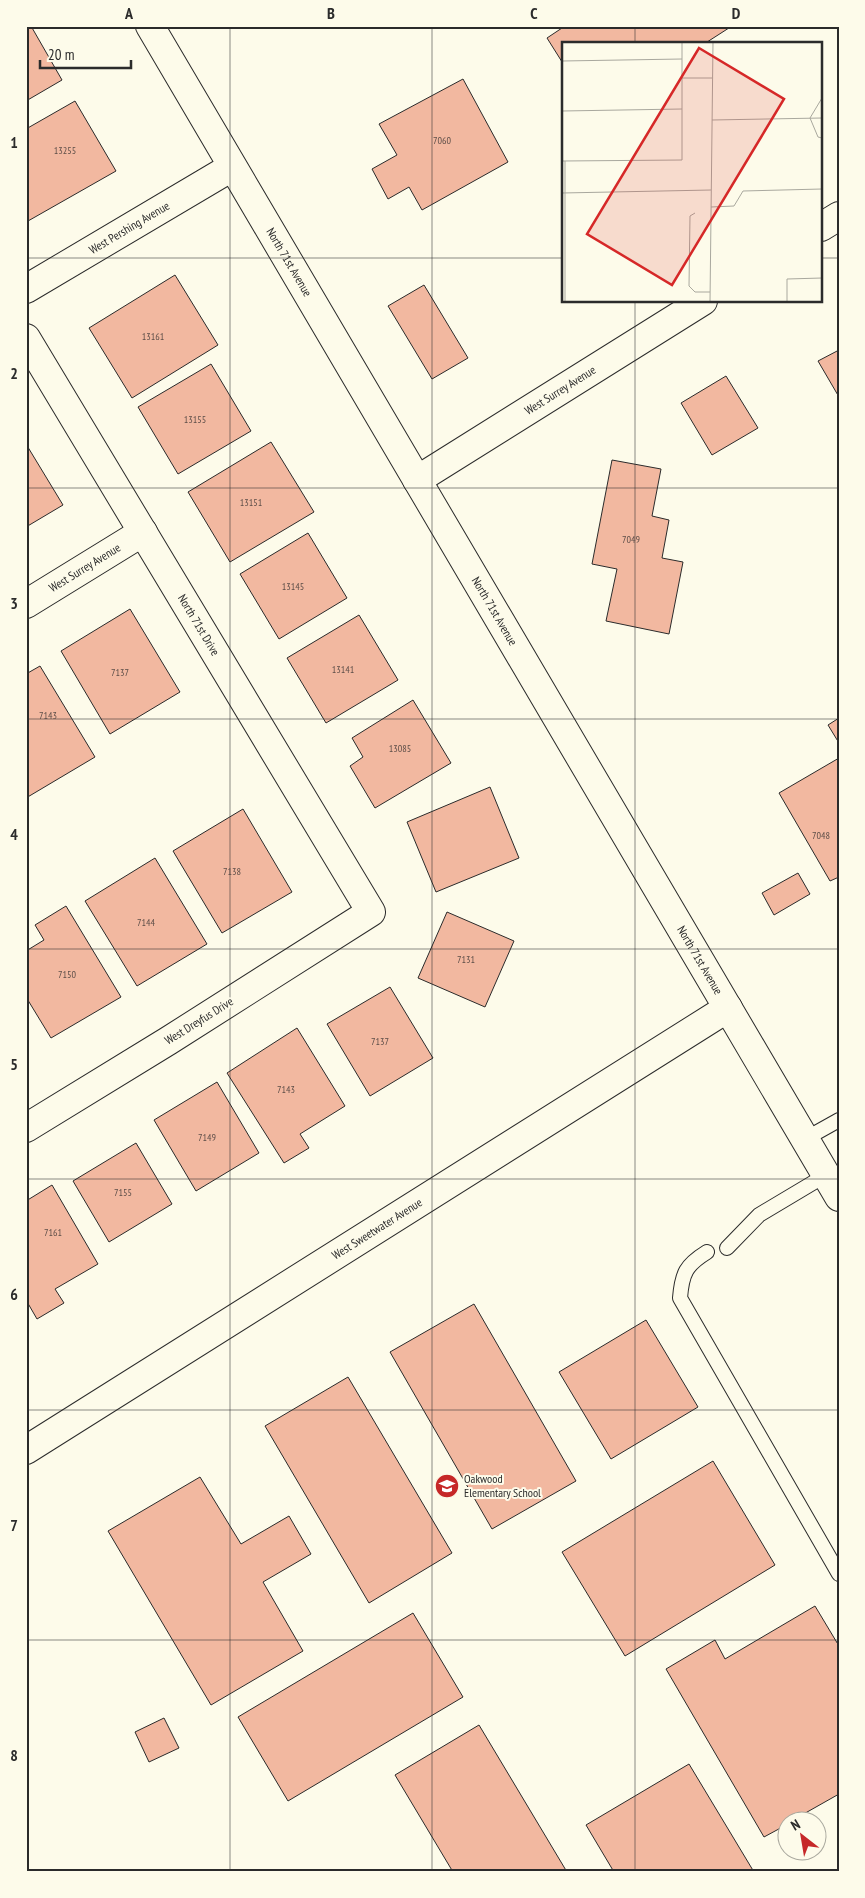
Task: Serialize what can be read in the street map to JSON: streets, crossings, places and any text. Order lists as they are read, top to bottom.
{
  "streets": {
    "street": [
      "West Pershing Avenue",
      "North 71st Avenue",
      "West Surrey Avenue",
      "North 71st Drive",
      "West Dreyfus Drive",
      "West Sweetwater Avenue"
    ]
  },
  "crossings": [
    ["West Pershing Avenue", "North 71st Avenue"],
    ["North 71st Avenue", "West Surrey Avenue"],
    ["North 71st Avenue", "West Sweetwater Avenue"],
    ["West Surrey Avenue", "North 71st Drive"],
    ["North 71st Drive", "West Dreyfus Drive"]
  ],
  "places": {
    "school or university": ["Oakwood Elementary School"]
  },
  "house_numbers": [
    "7060",
    "13255",
    "13161",
    "13155",
    "13151",
    "7049",
    "13145",
    "13141",
    "7137",
    "7143",
    "13085",
    "7048",
    "7138",
    "7144",
    "7131",
    "7150",
    "7137",
    "7143",
    "7149",
    "7155",
    "7161"
  ],
  "scale_bar": "20 m",
  "north": "top left",
  "grid": {
    "columns": [
      "A",
      "B",
      "C",
      "D"
    ],
    "rows": [
      "1",
      "2",
      "3",
      "4",
      "5",
      "6",
      "7",
      "8"
    ]
  }
}
